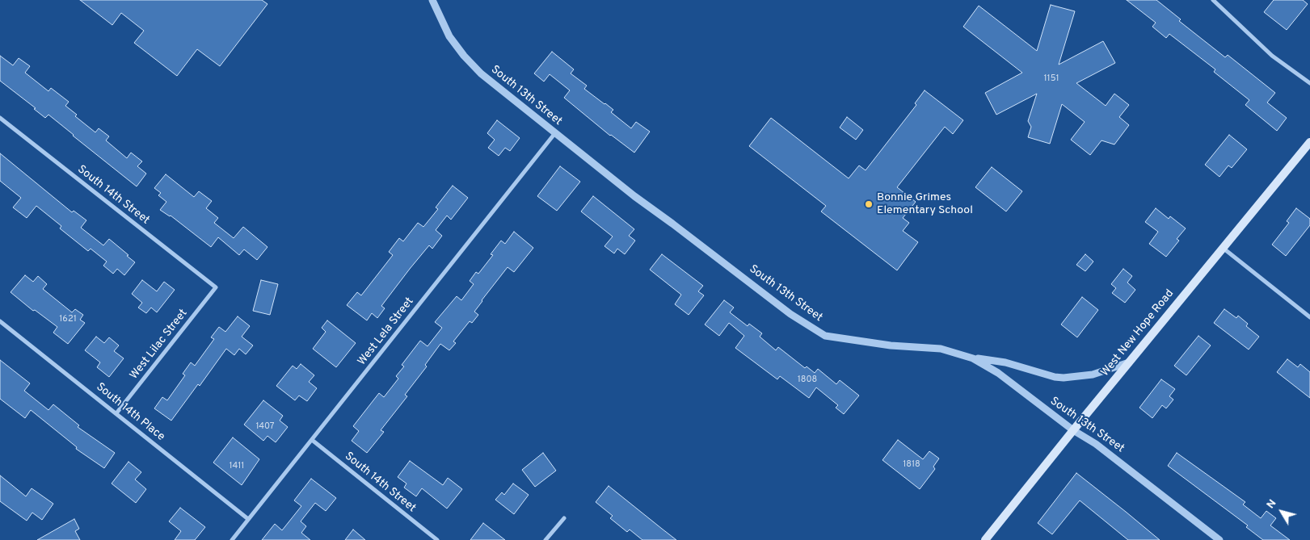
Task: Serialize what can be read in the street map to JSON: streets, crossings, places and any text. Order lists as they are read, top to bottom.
{
  "streets": {
    "main road": ["West New Hope Road"],
    "street": [
      "South 13th Street",
      "South 14th Street",
      "West Lela Street",
      "West Lilac Street",
      "South 14th Place"
    ]
  },
  "crossings": [
    ["South 13th Street", "West Lela Street"],
    ["South 13th Street", "West New Hope Road"],
    ["South 14th Street", "West Lela Street"],
    ["South 14th Street", "West Lilac Street"],
    ["West Lela Street", "South 14th Place"],
    ["West Lilac Street", "South 14th Place"]
  ],
  "places": ["Bonnie Grimes Elementary School"],
  "house_numbers": [
    "1151",
    "1621",
    "1808",
    "1407",
    "1818",
    "1411"
  ],
  "north": "top left"
}
